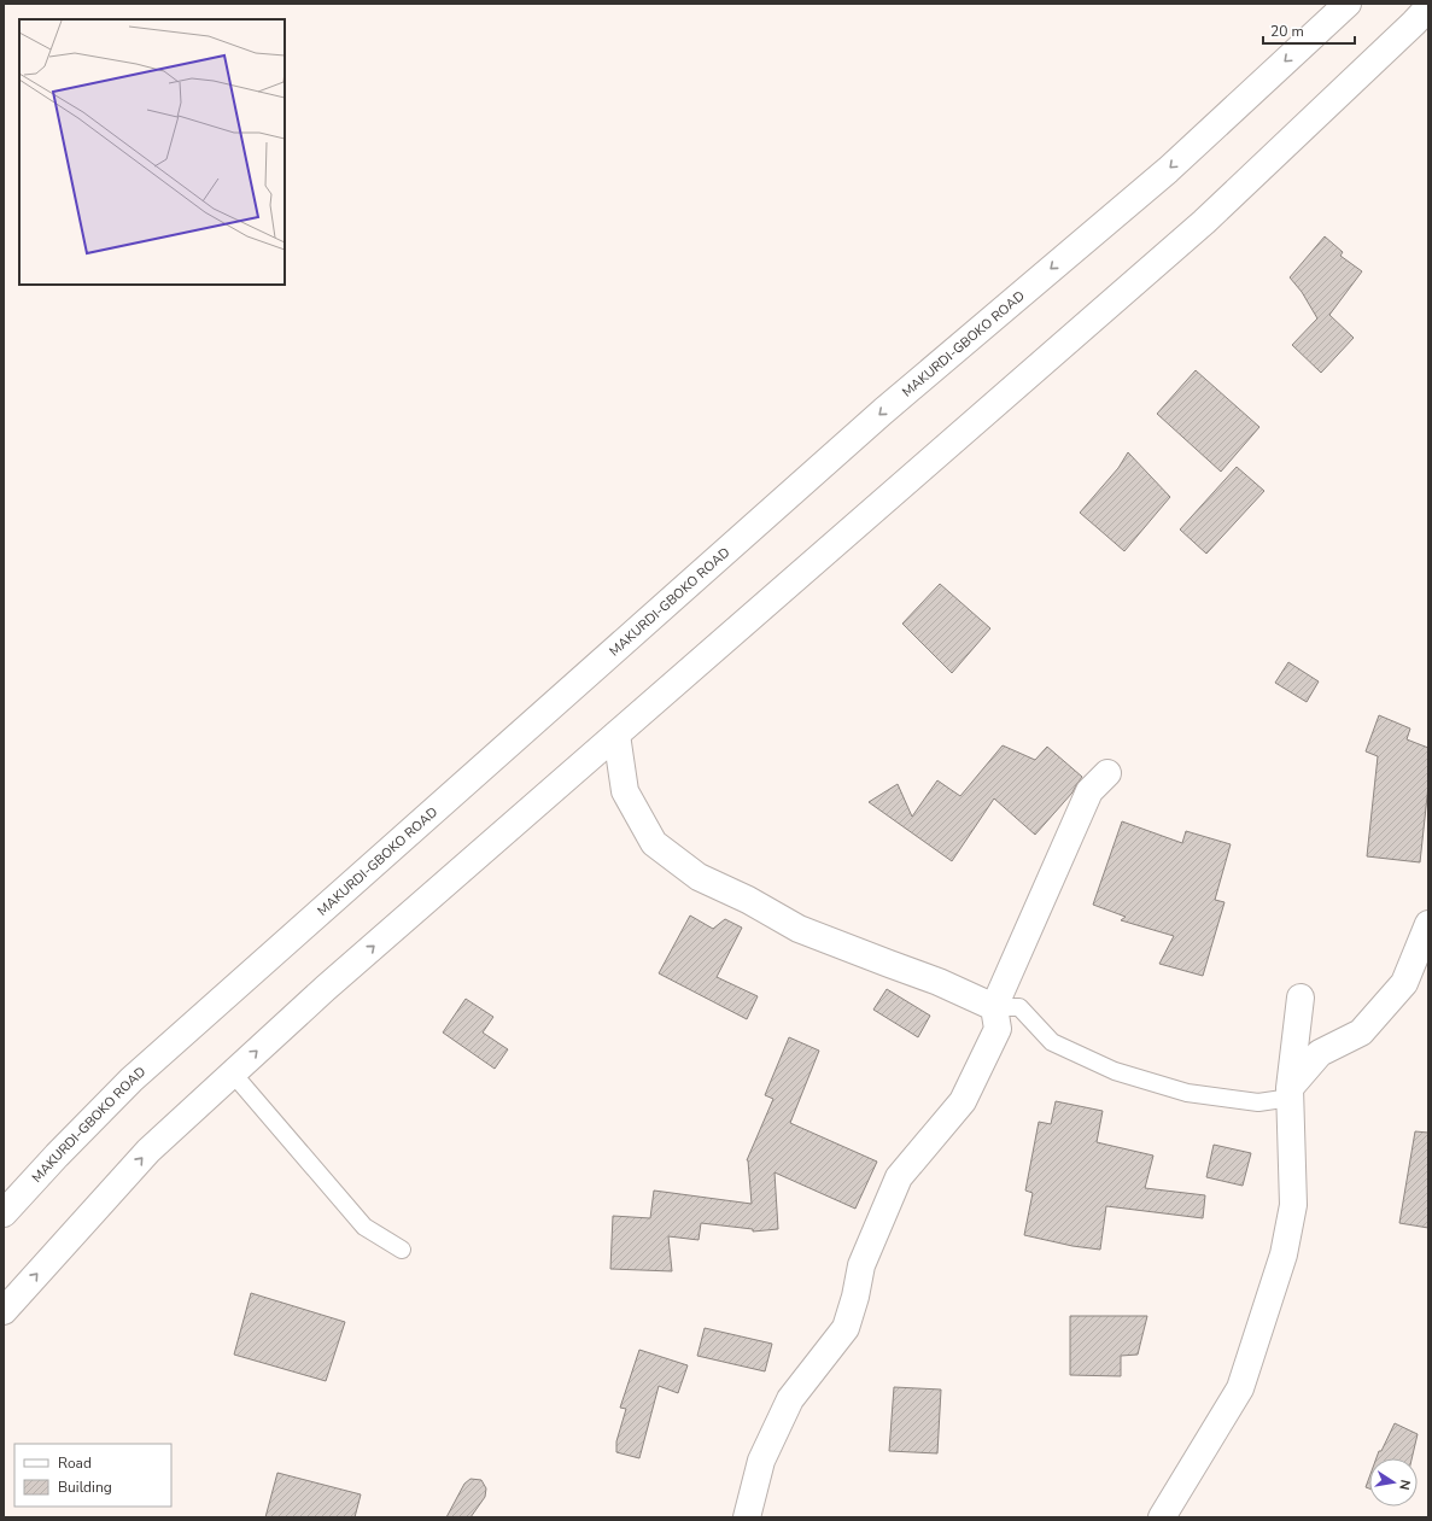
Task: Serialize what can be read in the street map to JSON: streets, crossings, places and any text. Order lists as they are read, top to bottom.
{
  "streets": {
    "main road": ["MAKURDI-GBOKO ROAD"]
  },
  "legend": ["Road", "Building"],
  "scale_bar": "20 m",
  "north": "right"
}
